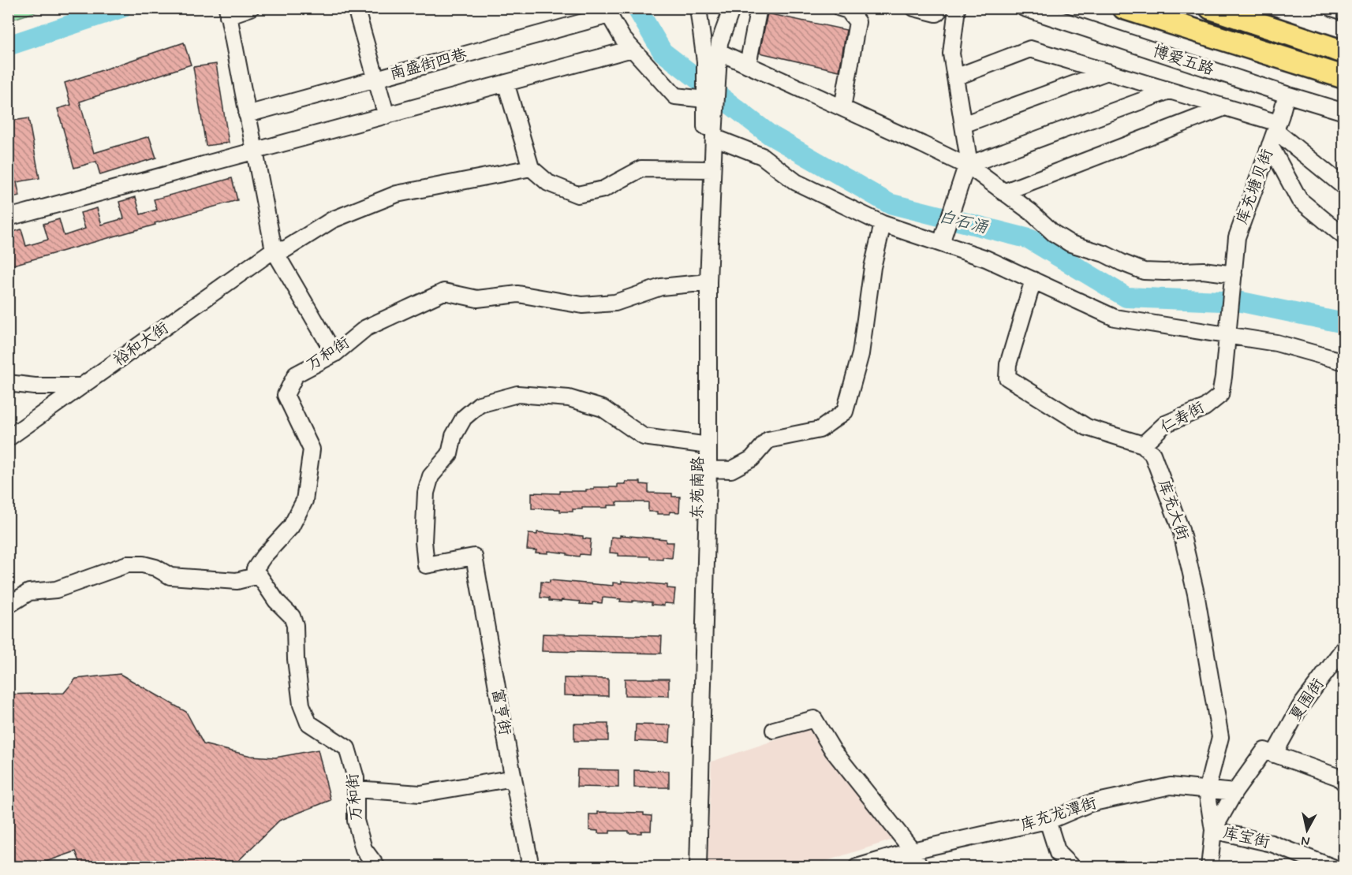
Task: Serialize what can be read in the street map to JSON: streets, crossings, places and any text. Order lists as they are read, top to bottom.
{
  "streets": {
    "street": [
      "博爱五路",
      "南盛街四巷",
      "库充塘贝街",
      "裕和大街",
      "万和街",
      "仁寿街",
      "东苑南路",
      "库充大街",
      "夏围街",
      "富亨街",
      "库充龙潭街",
      "库宝街"
    ]
  },
  "crossings": [
    ["博爱五路", "库充塘贝街"],
    ["库充塘贝街", "仁寿街"],
    ["万和街", "东苑南路"],
    ["仁寿街", "库充大街"],
    ["东苑南路", "富亨街"],
    ["库充大街", "夏围街"],
    ["库充大街", "库充龙潭街"],
    ["库充大街", "库宝街"]
  ],
  "water": ["白石涌"],
  "north": "bottom"
}
